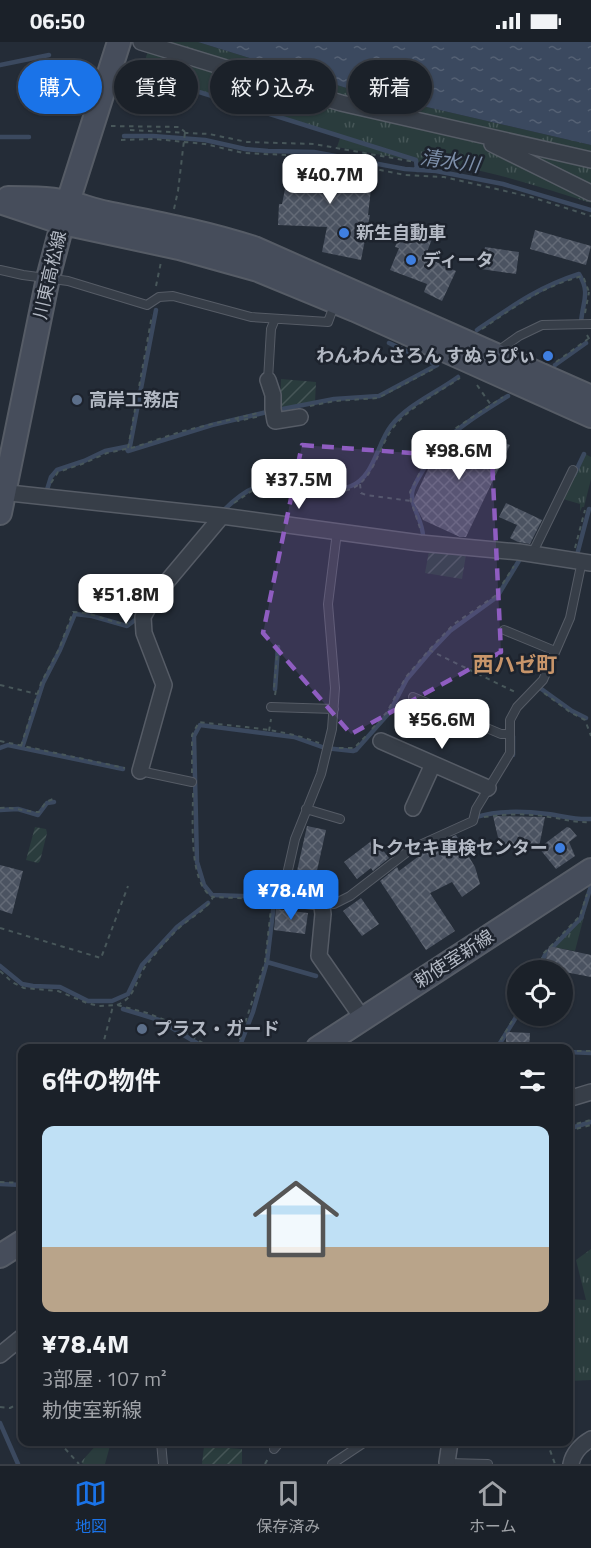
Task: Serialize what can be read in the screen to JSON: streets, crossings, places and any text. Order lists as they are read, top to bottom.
{
  "streets": {
    "street": ["川東高松線", "勅使室新線"]
  },
  "districts": ["西ハゼ町"],
  "water": ["清水川"],
  "places": [
    "新生自動車",
    "ディータ",
    "わんわんさろん すぬぅぴぃ",
    "高岸工務店",
    "トクセキ車検センター",
    "プラス・ガード"
  ],
  "page": {
    "status": "06:50",
    "chip": [
      "購入",
      "賃貸",
      "絞り込み",
      "新着"
    ],
    "price": [
      "¥40.7M",
      "¥98.6M",
      "¥37.5M",
      "¥51.8M",
      "¥56.6M",
      "¥78.4M"
    ],
    "heading": "6件の物件",
    "list": [
      {
        "name": "¥78.4M",
        "note": "3部屋 · 107 m² · 勅使室新線"
      }
    ],
    "tabs": ["地図", "保存済み", "ホーム"]
  }
}
